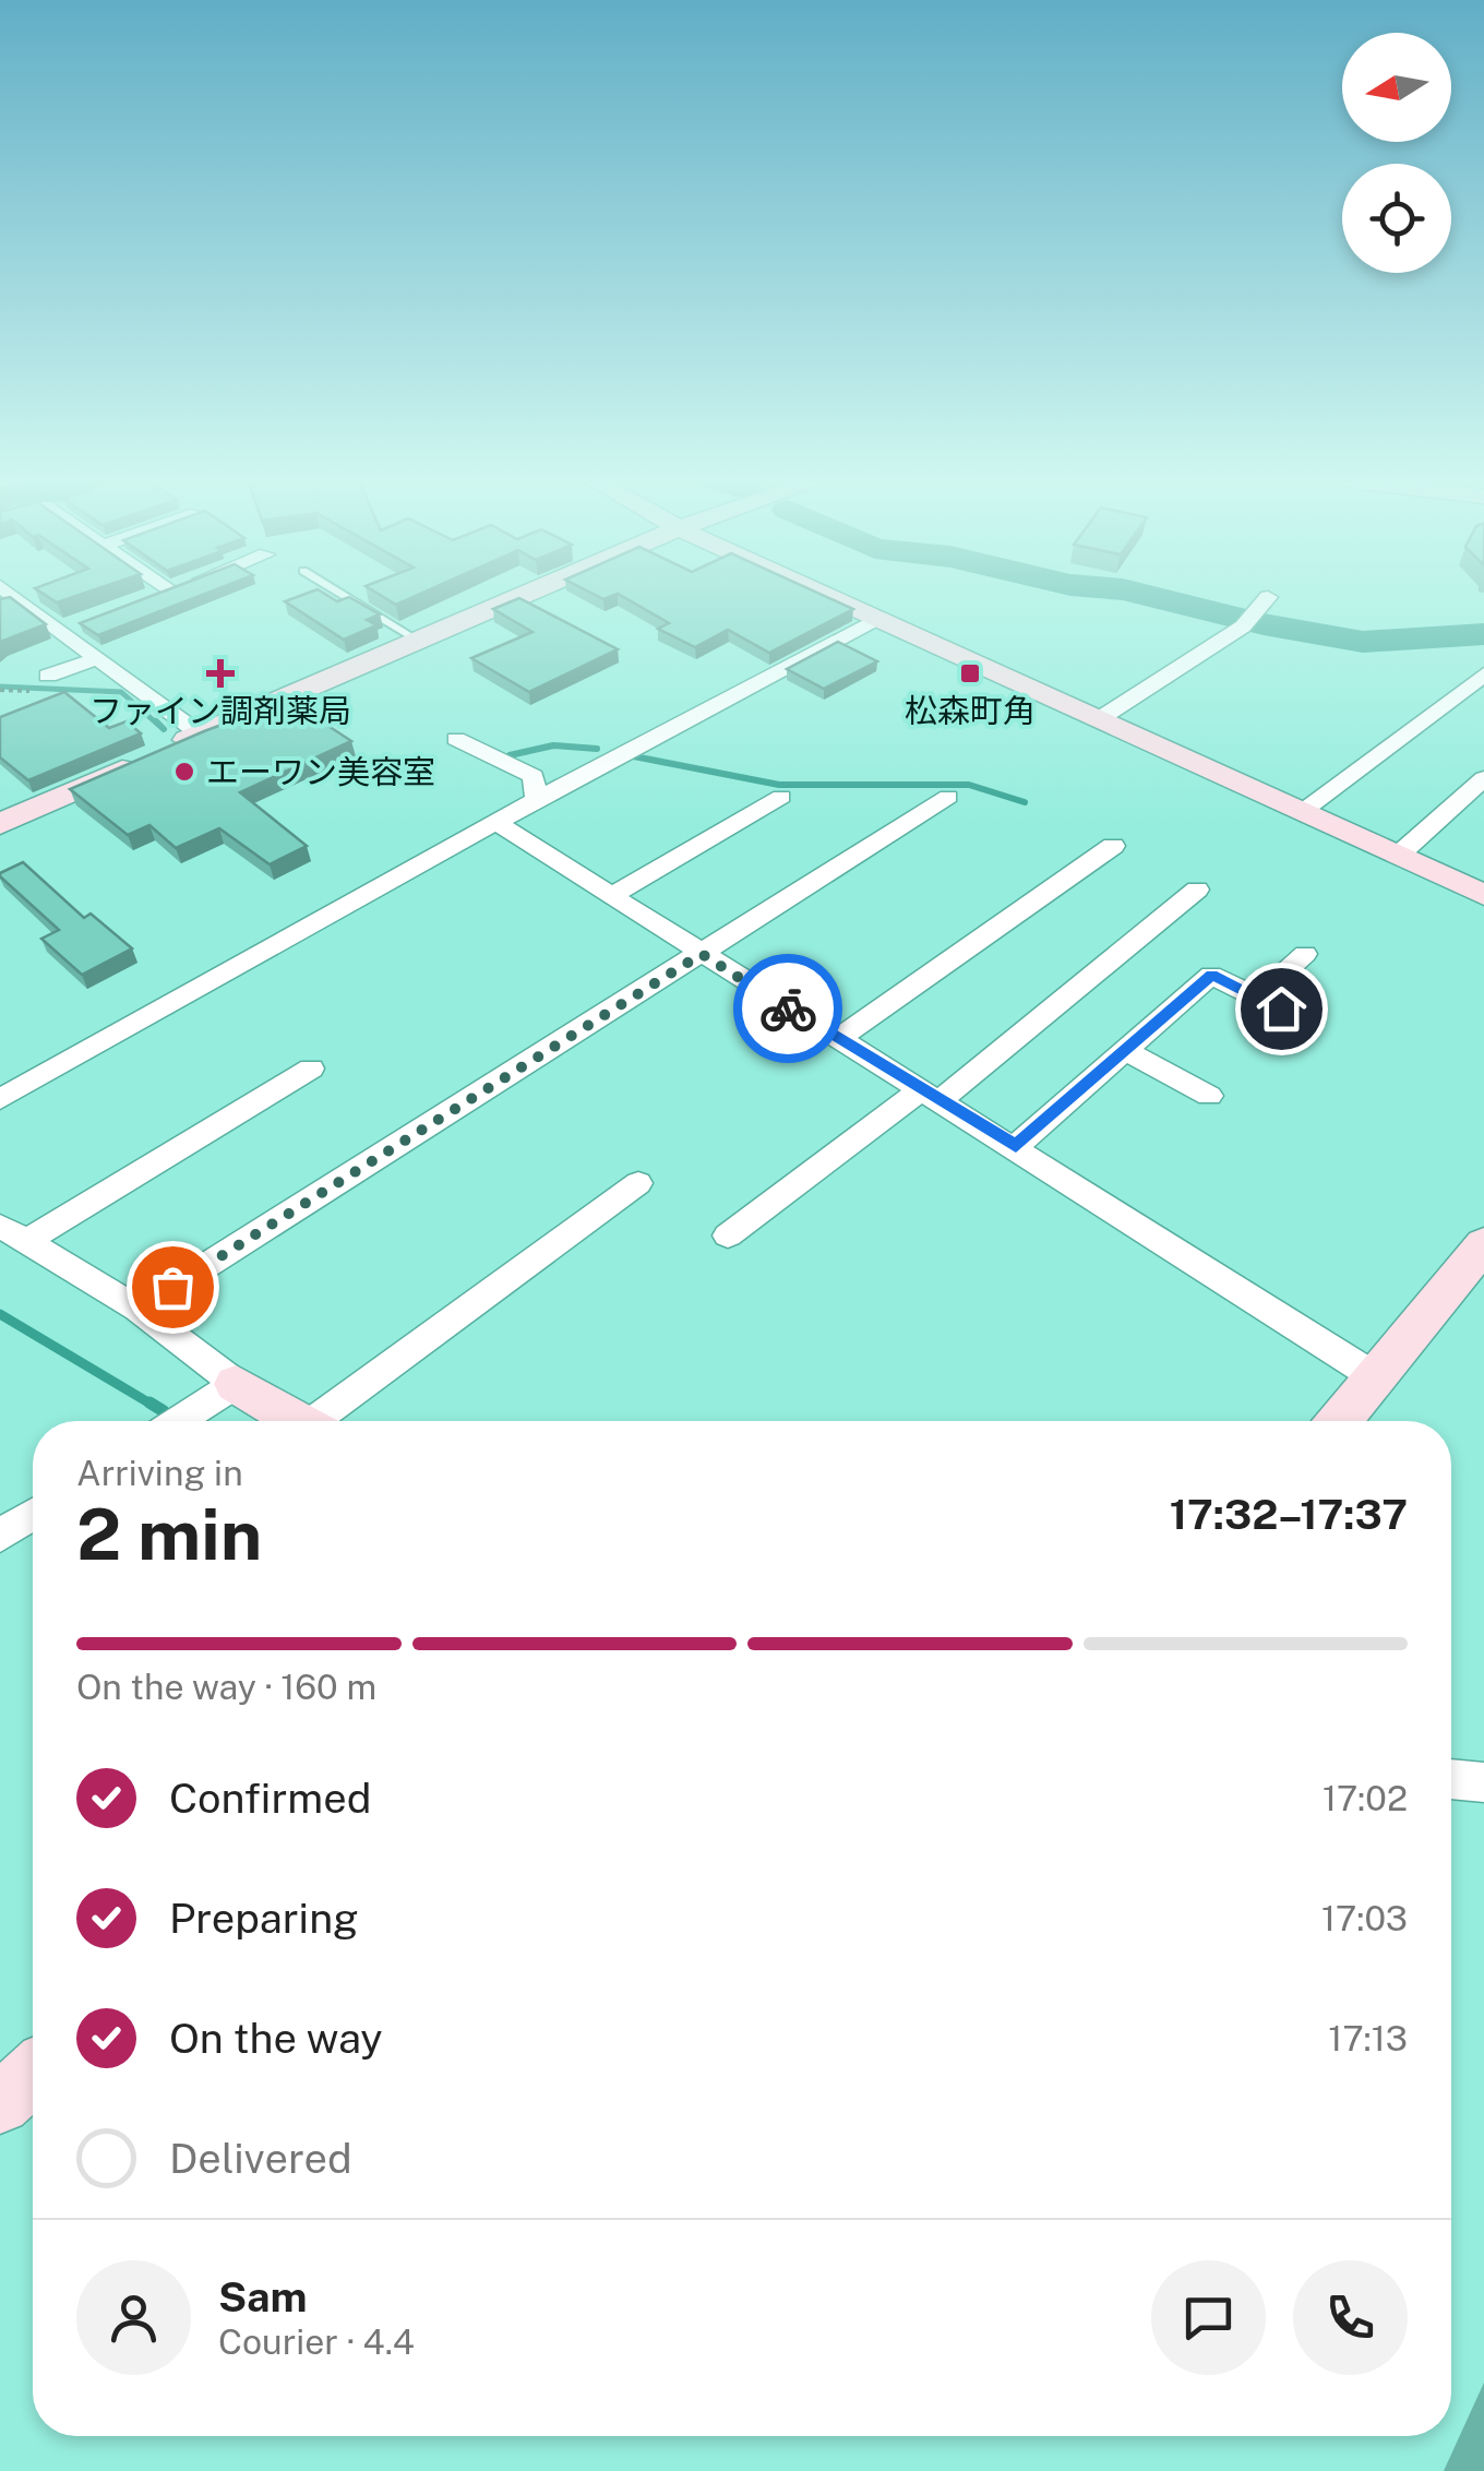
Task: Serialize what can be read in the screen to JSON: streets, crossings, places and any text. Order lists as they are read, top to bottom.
{
  "places": {
    "health": ["ファイン調剤薬局"],
    "transit": ["松森町角"],
    "other": ["エーワン美容室"]
  },
  "north": "left",
  "page": {
    "heading": ["2 min", "Arriving in", "17:32–17:37"],
    "panel": ["Sam", "Courier · 4.4"],
    "bar": "On the way · 160 m",
    "list": [
      ["Confirmed", "17:02"],
      ["Preparing", "17:03"],
      ["On the way", "17:13"],
      "Delivered"
    ]
  }
}
